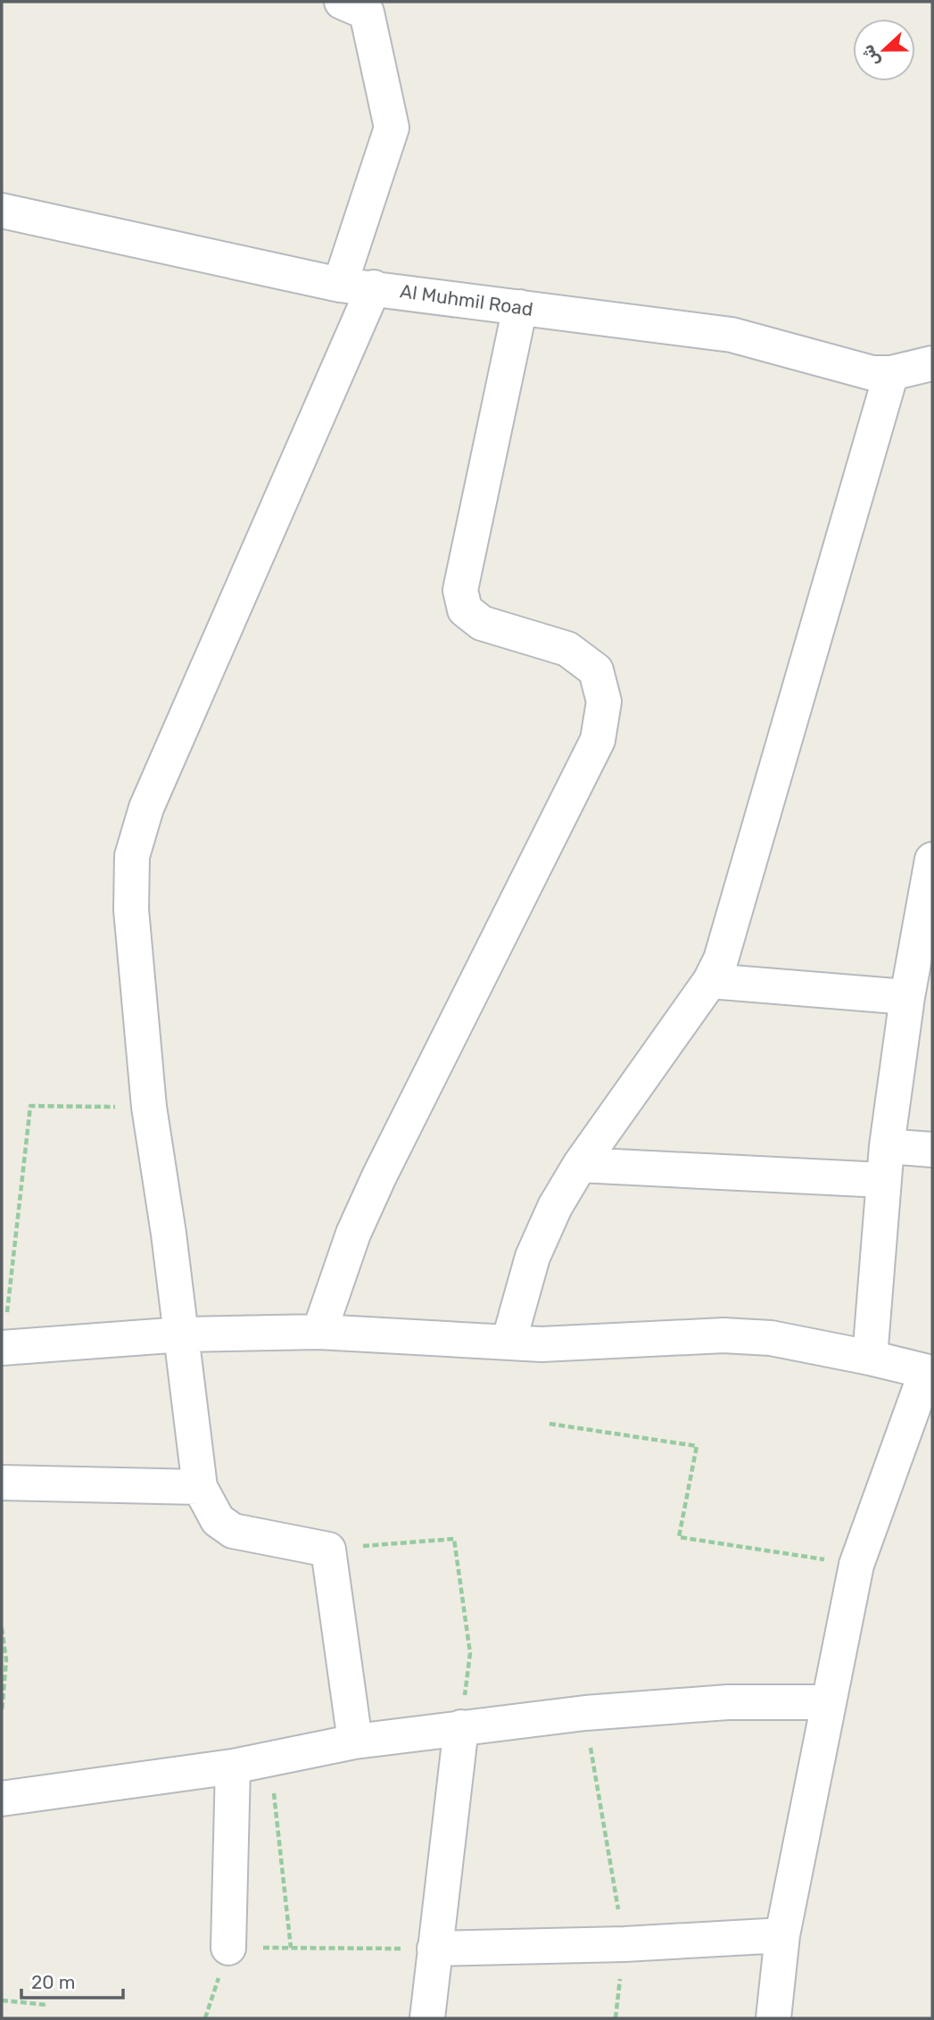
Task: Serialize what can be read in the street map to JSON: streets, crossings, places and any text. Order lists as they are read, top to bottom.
{
  "streets": {
    "street": ["Al Muhmil Road"]
  },
  "scale_bar": "20 m",
  "north": "left"
}
